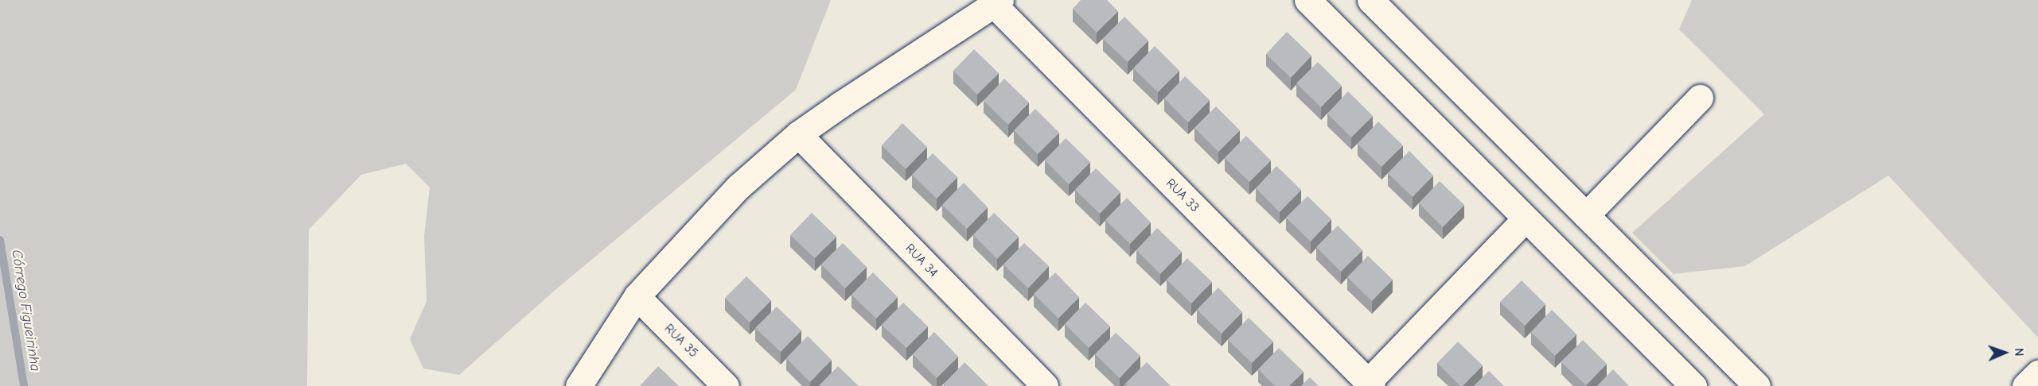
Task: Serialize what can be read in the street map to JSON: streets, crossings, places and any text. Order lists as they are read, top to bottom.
{
  "streets": {
    "street": ["RUA 33", "RUA 34", "RUA 35"]
  },
  "water": ["Córrego Figueirinha"],
  "north": "right"
}
